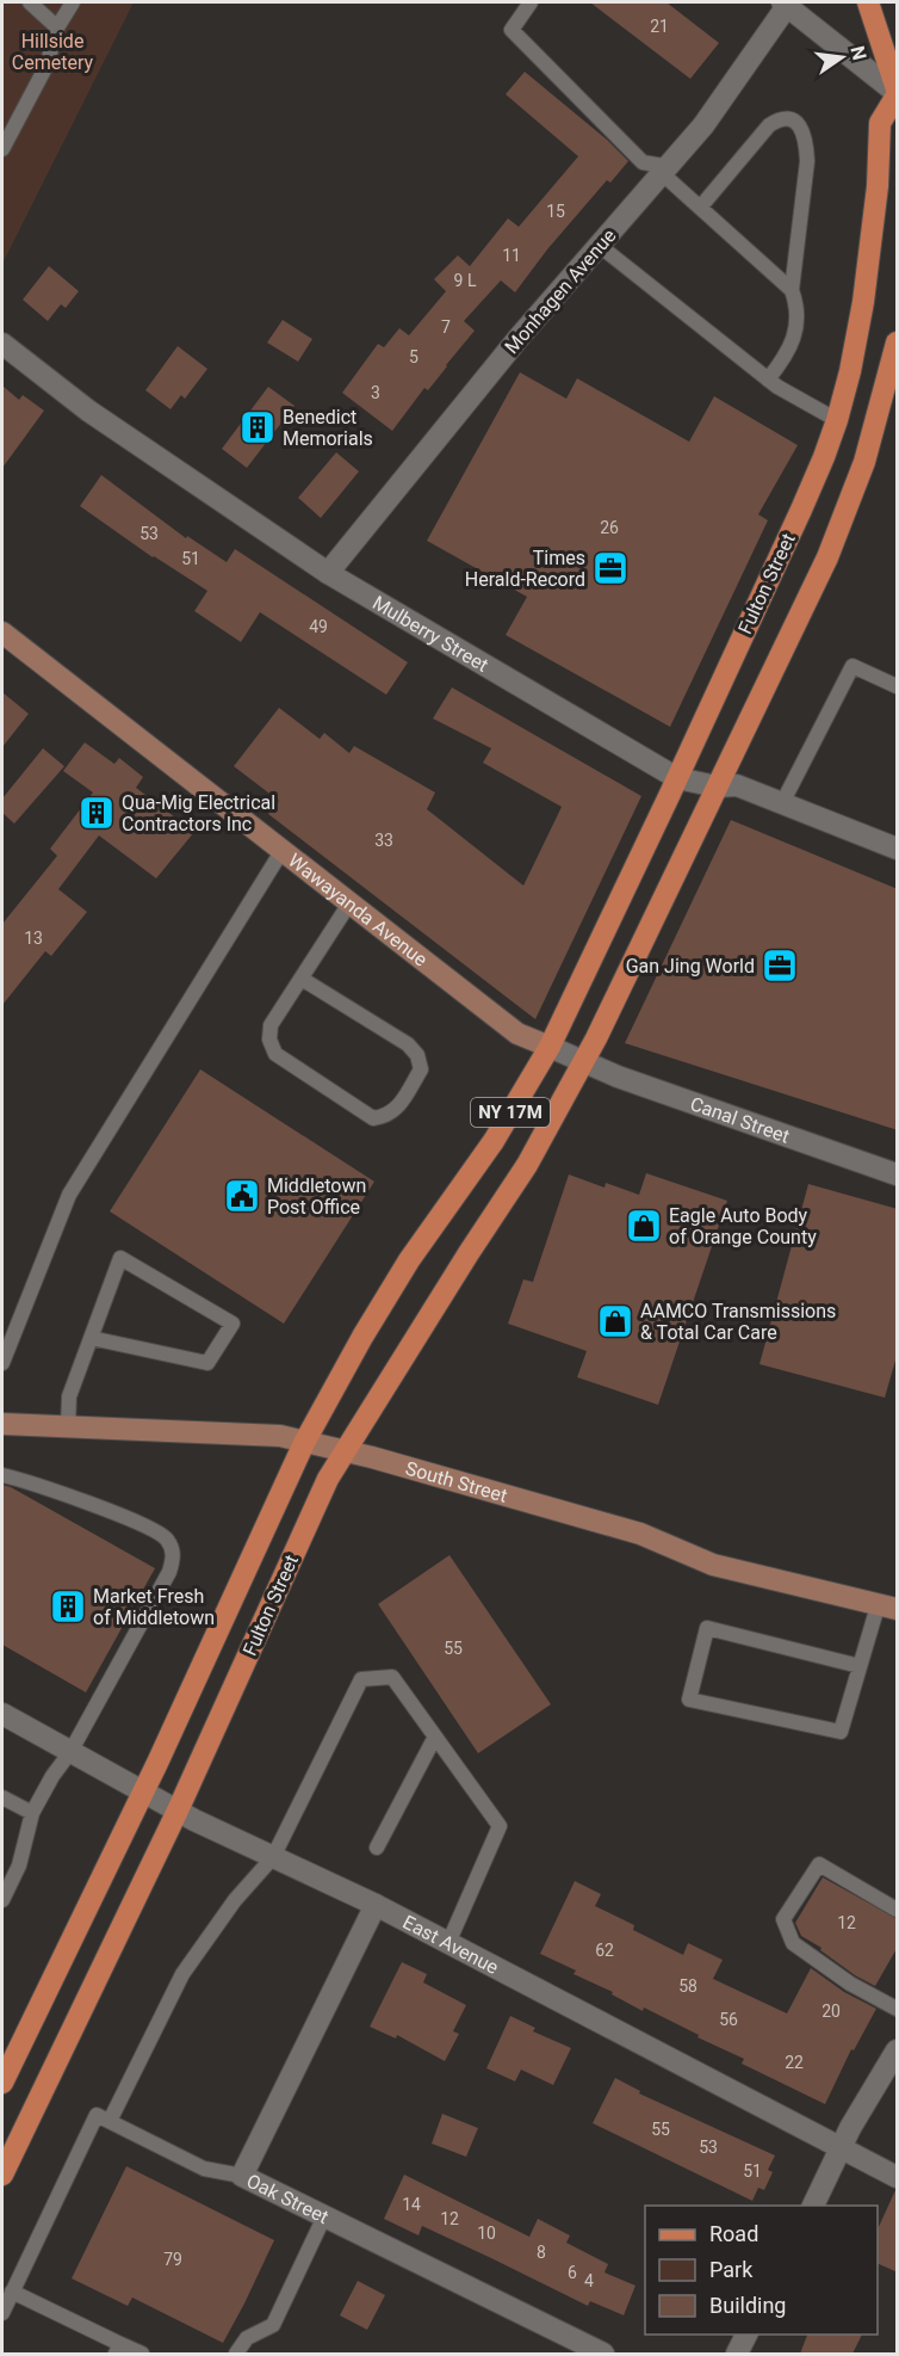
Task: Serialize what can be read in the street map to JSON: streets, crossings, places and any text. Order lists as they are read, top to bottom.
{
  "streets": {
    "main road": ["Fulton Street", "NY 17M"],
    "street": [
      "Monhagen Avenue",
      "Mulberry Street",
      "Wawayanda Avenue",
      "Canal Street",
      "South Street",
      "East Avenue",
      "Oak Street"
    ]
  },
  "crossings": [
    ["Monhagen Avenue", "Mulberry Street"],
    ["Fulton Street", "Mulberry Street"],
    ["Fulton Street", "Wawayanda Avenue"],
    ["Fulton Street", "Canal Street"],
    ["Fulton Street", "South Street"],
    ["Fulton Street", "East Avenue"],
    ["East Avenue", "Oak Street"]
  ],
  "parks": ["Hillside Cemetery"],
  "places": {
    "building": ["Benedict Memorials", "Qua-Mig Electrical Contractors Inc", "Market Fresh of Middletown"],
    "office": ["Times Herald-Record", "Gan Jing World"],
    "public building": ["Middletown Post Office"],
    "shop": ["Eagle Auto Body of Orange County", "AAMCO Transmissions & Total Car Care"]
  },
  "house_numbers": [
    "21",
    "15",
    "11",
    "9 L",
    "7",
    "5",
    "3",
    "26",
    "53",
    "51",
    "49",
    "33",
    "13",
    "55",
    "12",
    "62",
    "58",
    "20",
    "56",
    "22",
    "55",
    "53",
    "51",
    "14",
    "12",
    "10",
    "8",
    "79",
    "6",
    "4"
  ],
  "legend": ["Road", "Park", "Building"],
  "north": "right"
}
